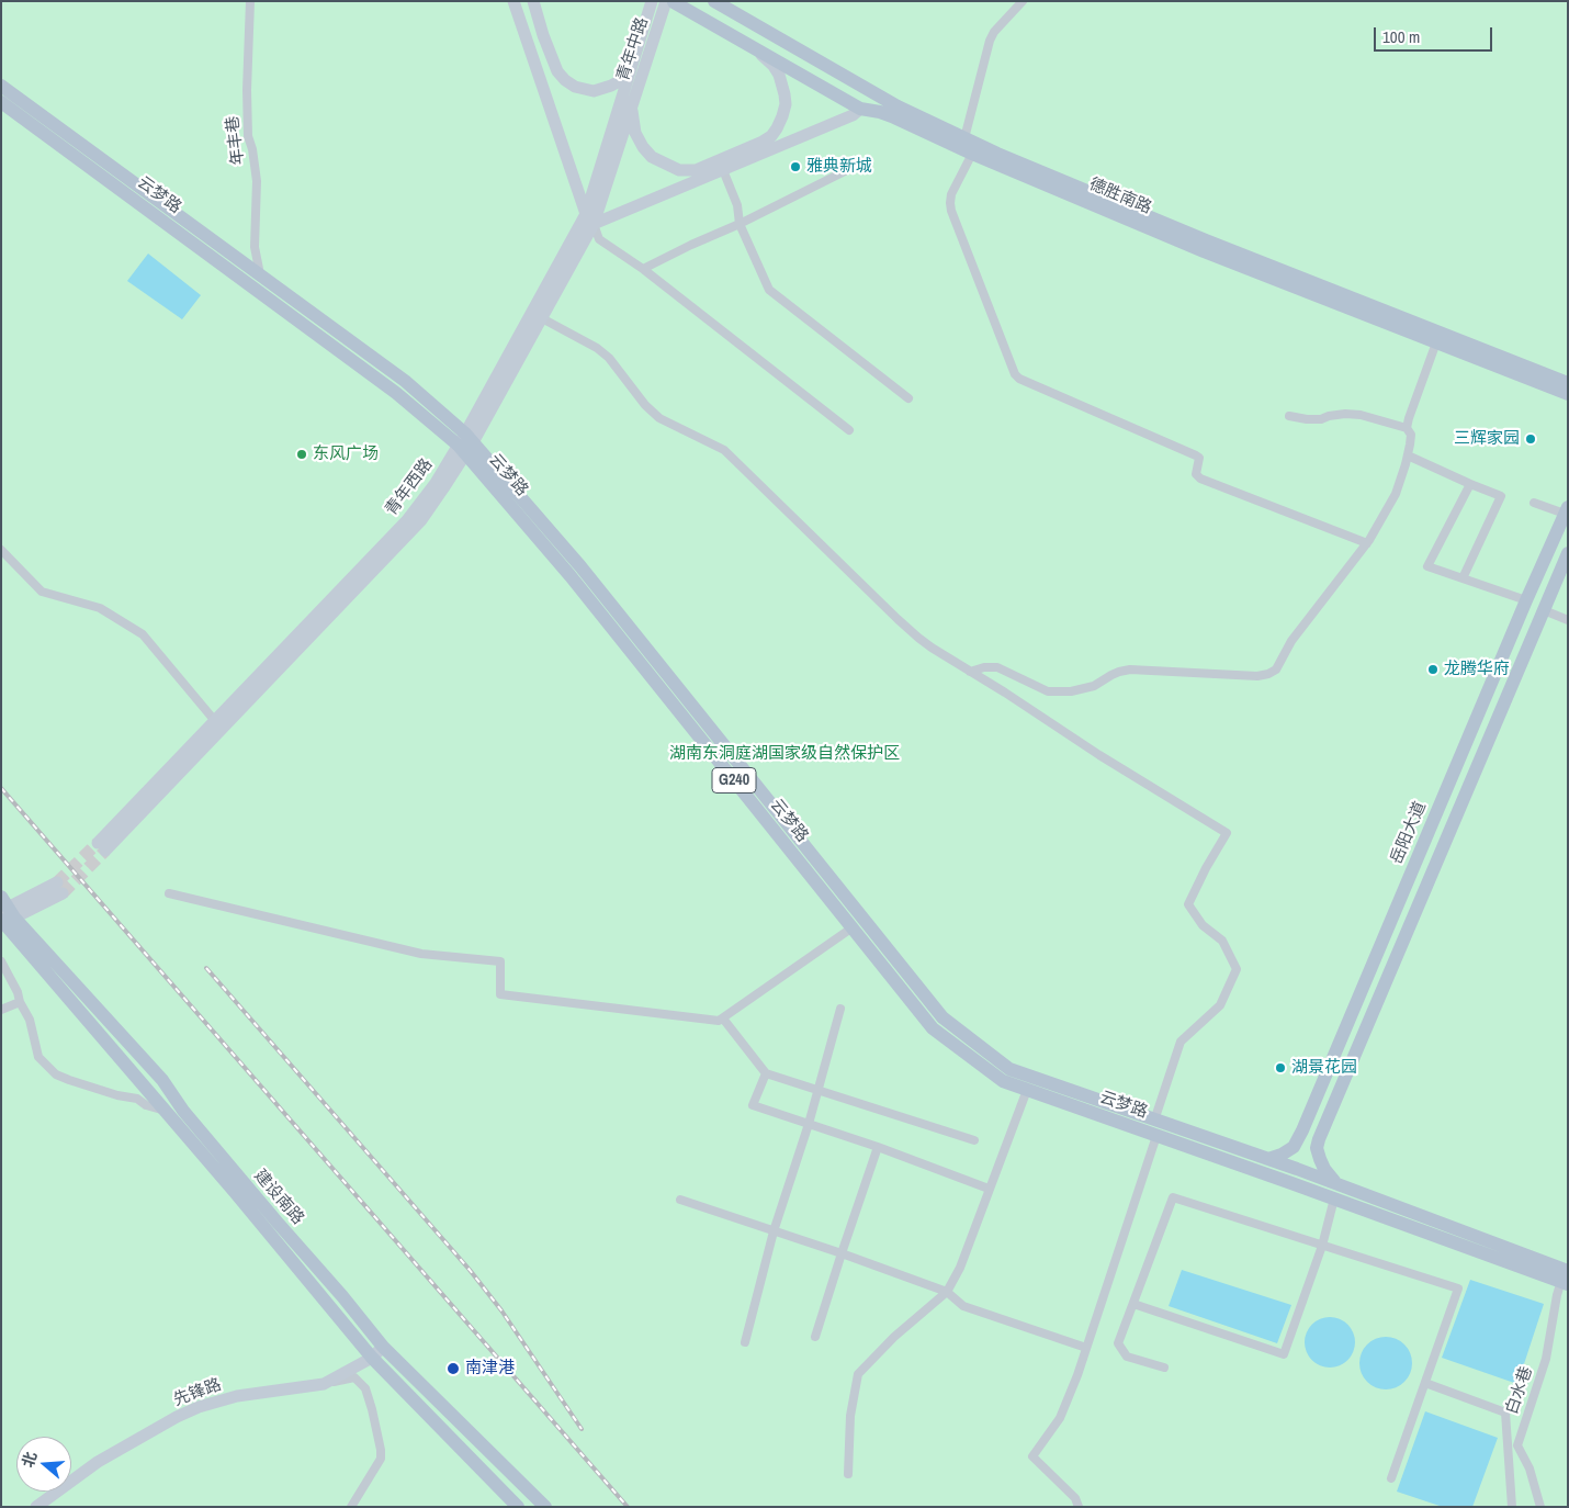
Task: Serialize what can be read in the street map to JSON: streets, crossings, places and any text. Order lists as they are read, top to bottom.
{
  "streets": {
    "main road": [
      "青年中路",
      "云梦路",
      "德胜南路",
      "青年西路",
      "G240",
      "岳阳大道",
      "建设南路",
      "先锋路"
    ],
    "street": ["年丰巷", "白水巷"]
  },
  "crossings": [
    ["青年中路", "德胜南路"],
    ["青年中路", "青年西路"],
    ["年丰巷", "G240"],
    ["云梦路", "青年西路"],
    ["云梦路", "G240"],
    ["云梦路", "白水巷"],
    ["德胜南路", "青年西路"],
    ["青年西路", "G240"],
    ["G240", "岳阳大道"],
    ["G240", "白水巷"],
    ["建设南路", "先锋路"]
  ],
  "parks": ["湖南东洞庭湖国家级自然保护区"],
  "places": [
    "雅典新城",
    "三辉家园",
    "东风广场",
    "龙腾华府",
    "湖景花园",
    "南津港"
  ],
  "scale_bar": "100 m",
  "north": "left"
}
